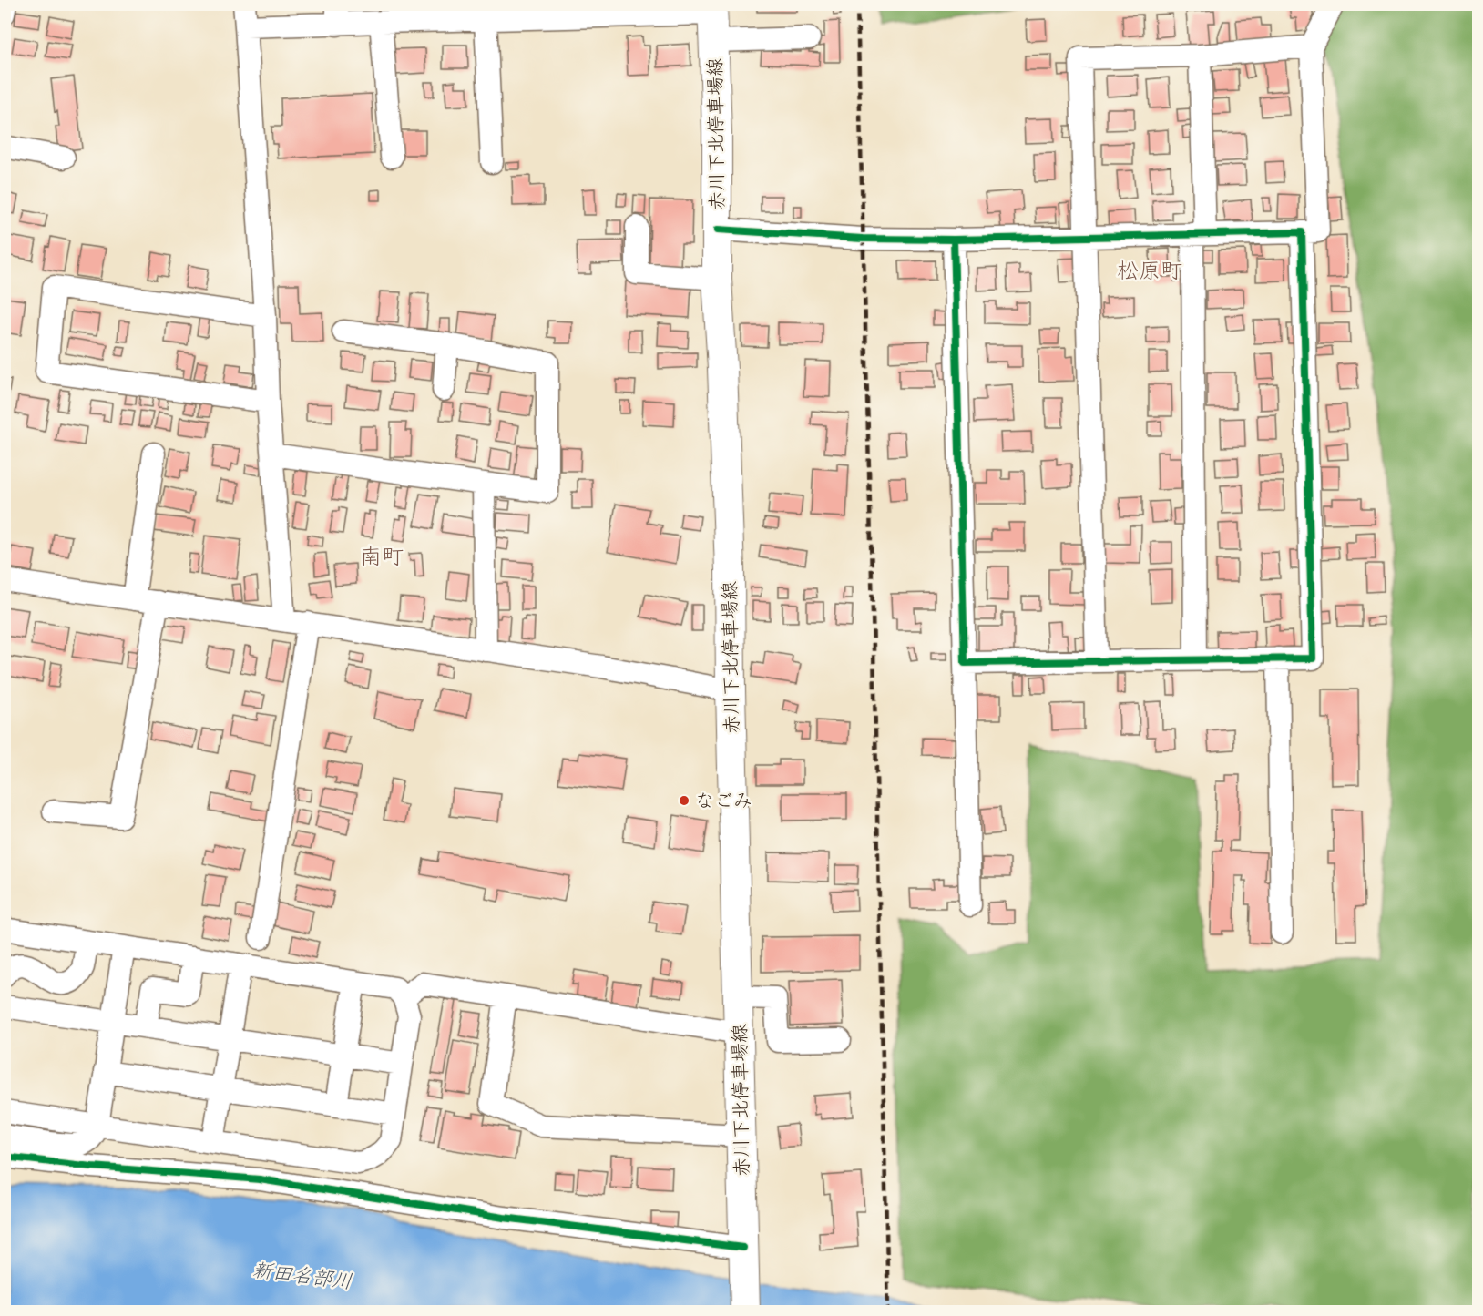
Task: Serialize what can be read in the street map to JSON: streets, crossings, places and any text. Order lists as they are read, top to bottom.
{
  "streets": {
    "main road": ["赤川下北停車場線"]
  },
  "districts": ["松原町", "南町"],
  "water": ["新田名部川"],
  "places": ["なごみ"]
}
